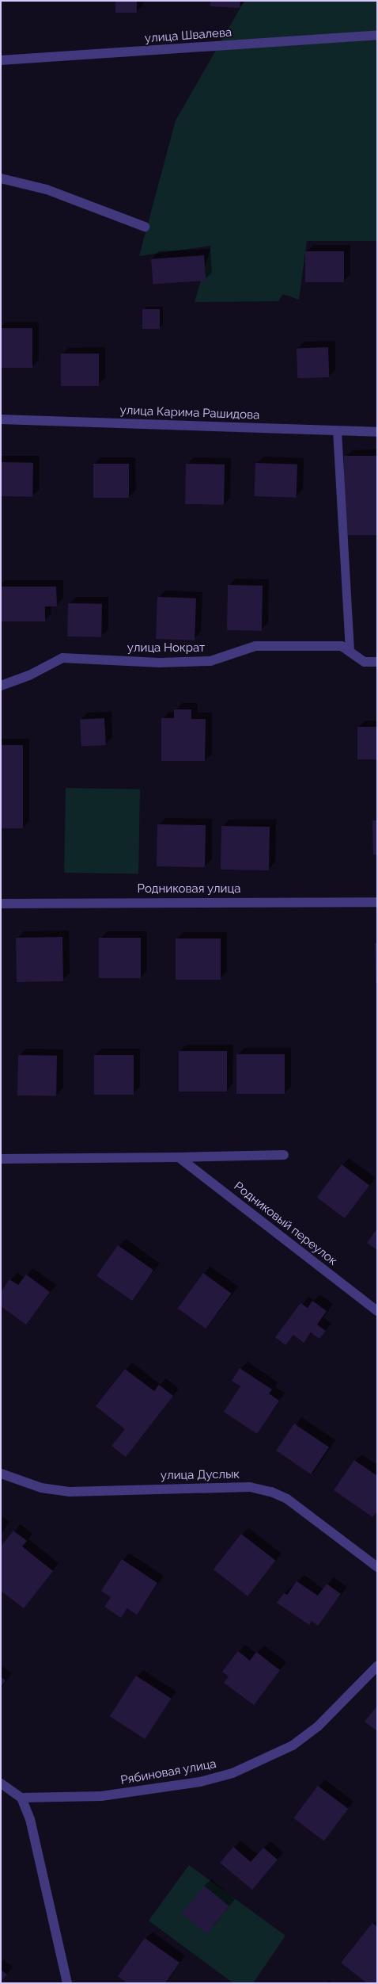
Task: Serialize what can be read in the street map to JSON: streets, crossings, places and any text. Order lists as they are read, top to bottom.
{
  "streets": {
    "street": [
      "улица Швалева",
      "улица Карима Рашидова",
      "улица Нократ",
      "Родниковая улица",
      "Родниковый переулок",
      "улица Дуслык",
      "Рябиновая улица"
    ]
  }
}
